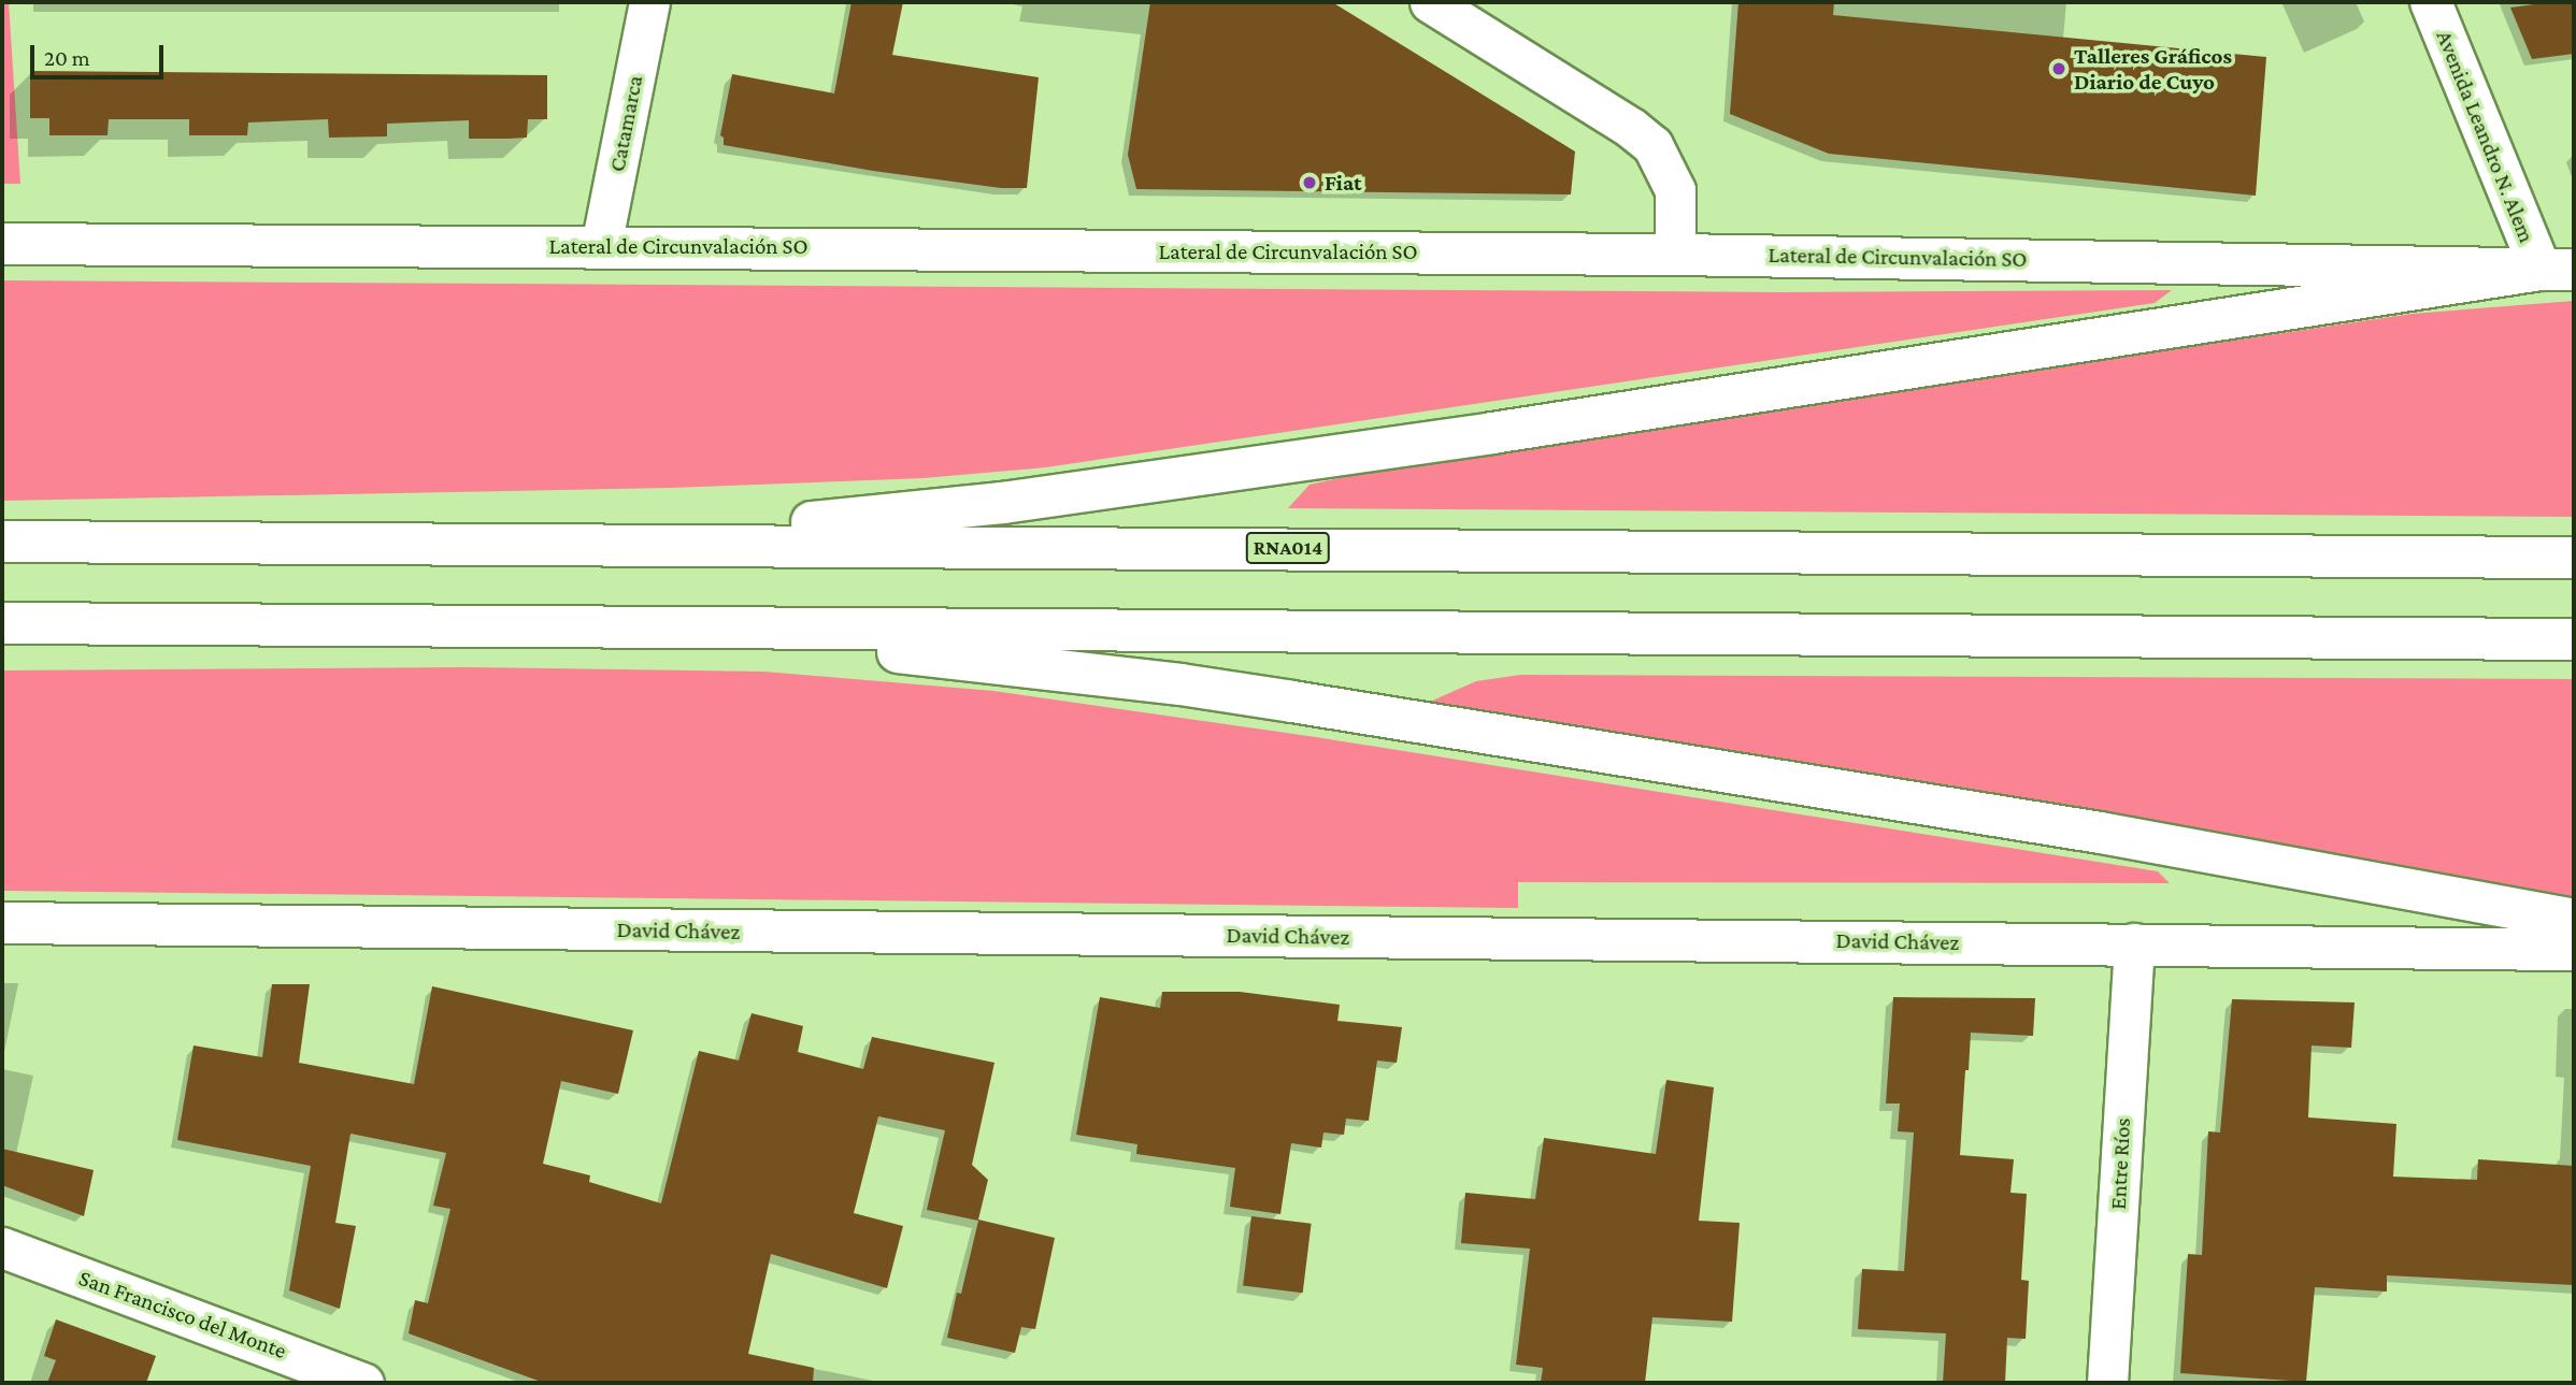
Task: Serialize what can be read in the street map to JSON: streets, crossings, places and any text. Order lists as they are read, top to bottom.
{
  "streets": {
    "main road": [
      "Avenida Leandro N. Alem",
      "Lateral de Circunvalación SO",
      "RNA014",
      "David Chávez"
    ],
    "street": ["Catamarca", "Entre Ríos", "San Francisco del Monte"]
  },
  "crossings": [
    ["Catamarca", "Lateral de Circunvalación SO"],
    ["Avenida Leandro N. Alem", "Lateral de Circunvalación SO"],
    ["David Chávez", "Entre Ríos"]
  ],
  "places": ["Talleres Gráficos Diario de Cuyo", "Fiat"],
  "scale_bar": "20 m"
}
